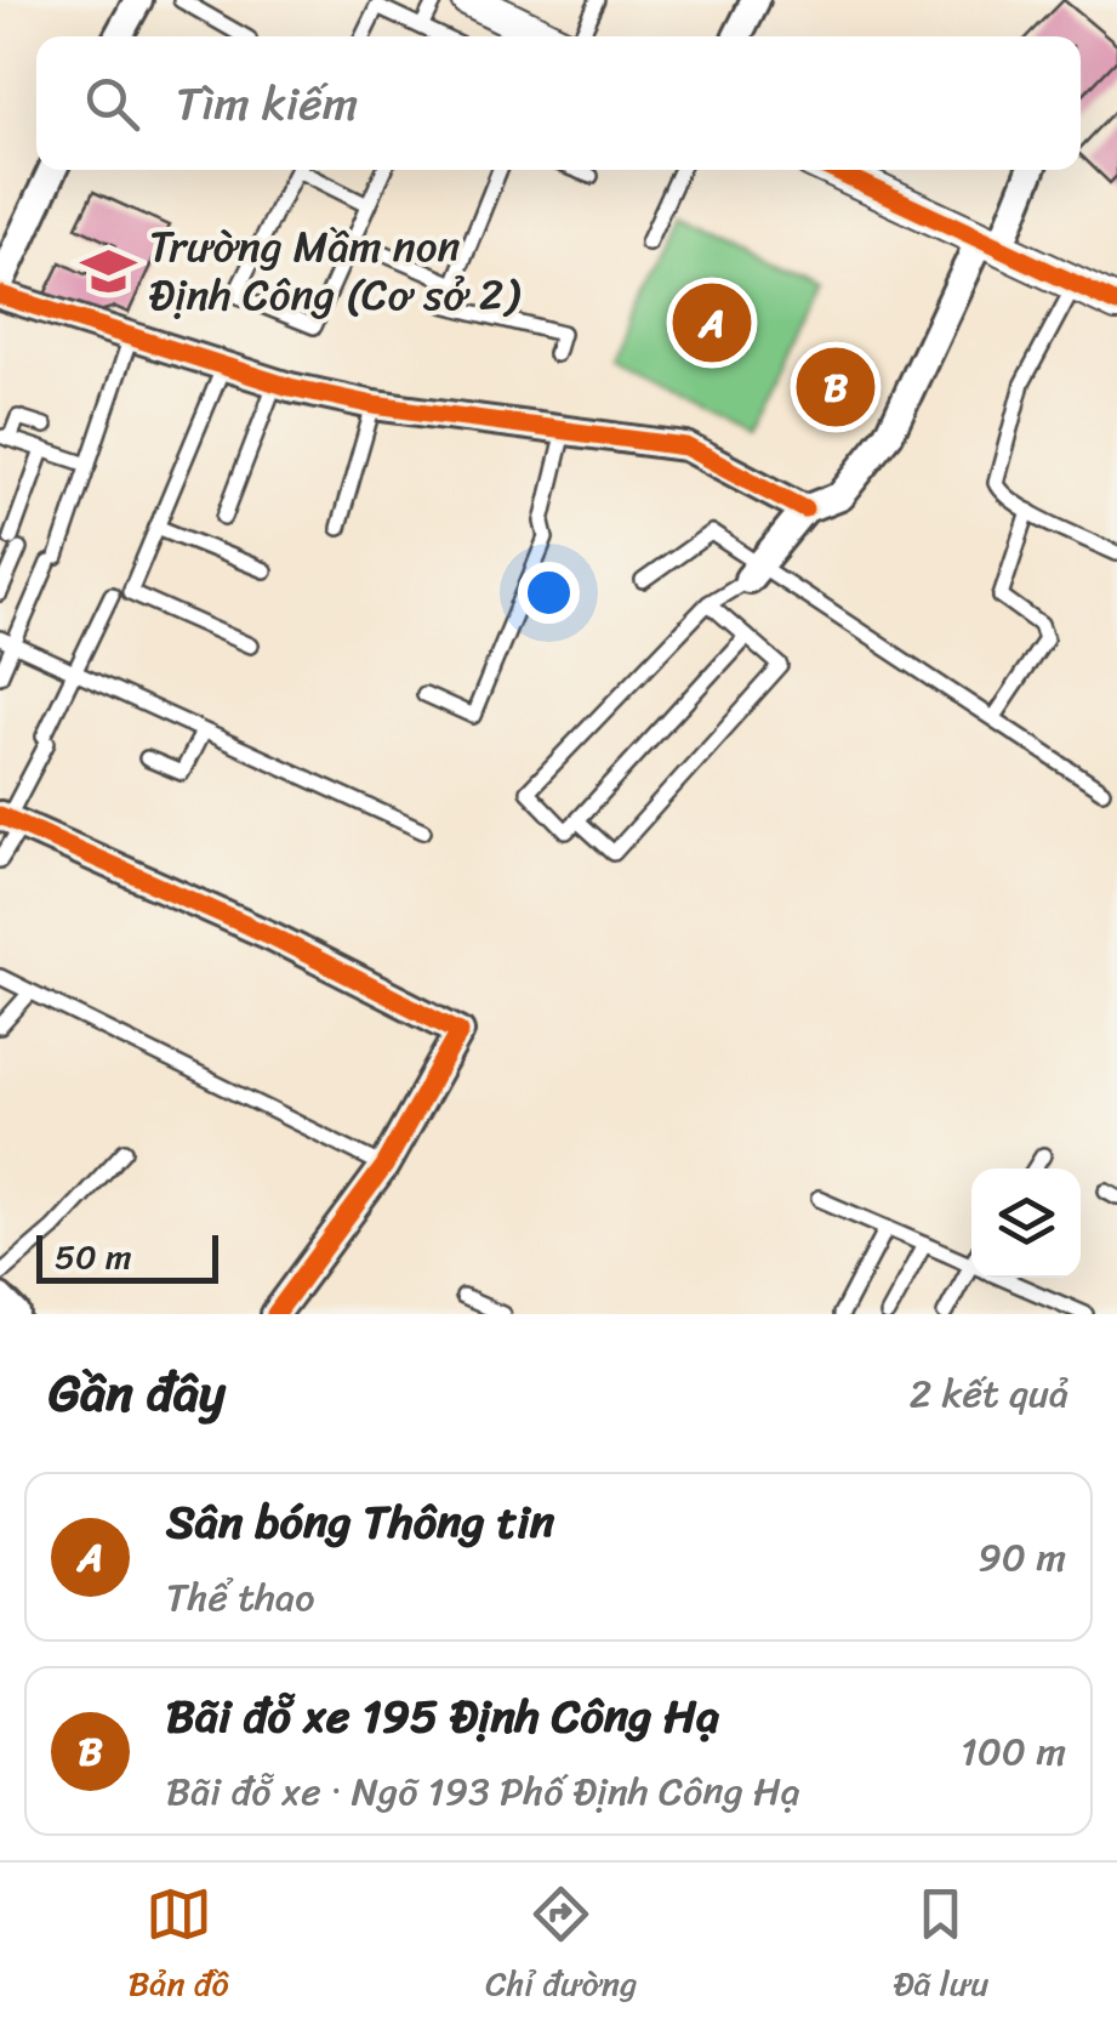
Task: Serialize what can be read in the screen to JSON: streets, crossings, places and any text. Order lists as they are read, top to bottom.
{
  "places": {
    "school or university": ["Trường Mầm non Định Công (Cơ sở 2)"]
  },
  "scale_bar": "50 m",
  "page": {
    "search": "Tìm kiếm",
    "pins": ["A", "B"],
    "scale": "50 m",
    "heading": ["Gần đây", "2 kết quả"],
    "list": [
      {
        "mark": "A",
        "name": "Sân bóng Thông tin",
        "note": "Thể thao",
        "value": "90 m"
      },
      {
        "mark": "B",
        "name": "Bãi đỗ xe 195 Định Công Hạ",
        "note": "Bãi đỗ xe · Ngõ 193 Phố Định Công Hạ",
        "value": "100 m"
      }
    ],
    "nav": ["Bản đồ", "Chỉ đường", "Đã lưu"]
  }
}
